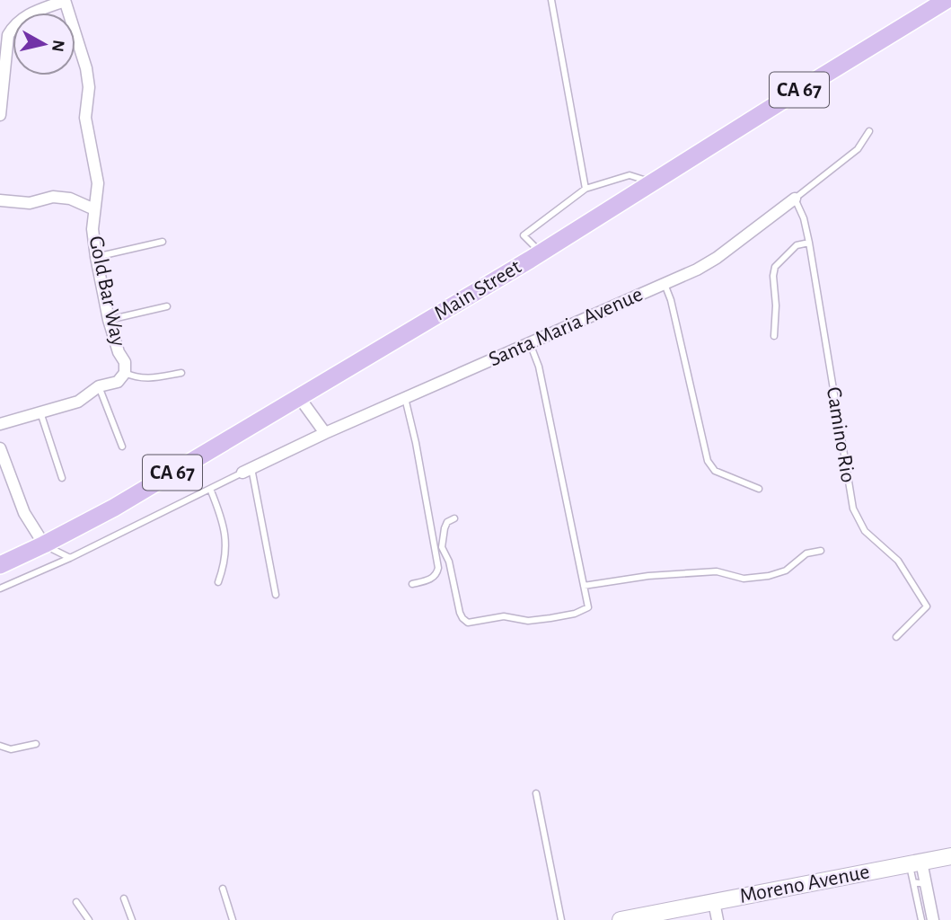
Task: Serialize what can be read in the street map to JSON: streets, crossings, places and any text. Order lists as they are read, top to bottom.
{
  "streets": {
    "main road": ["CA 67", "Main Street"],
    "street": ["Gold Bar Way", "Santa Maria Avenue", "Moreno Avenue"],
    "lane": ["Camino Rio"]
  },
  "crossings": [
    ["Santa Maria Avenue", "Camino Rio"]
  ],
  "north": "right"
}
